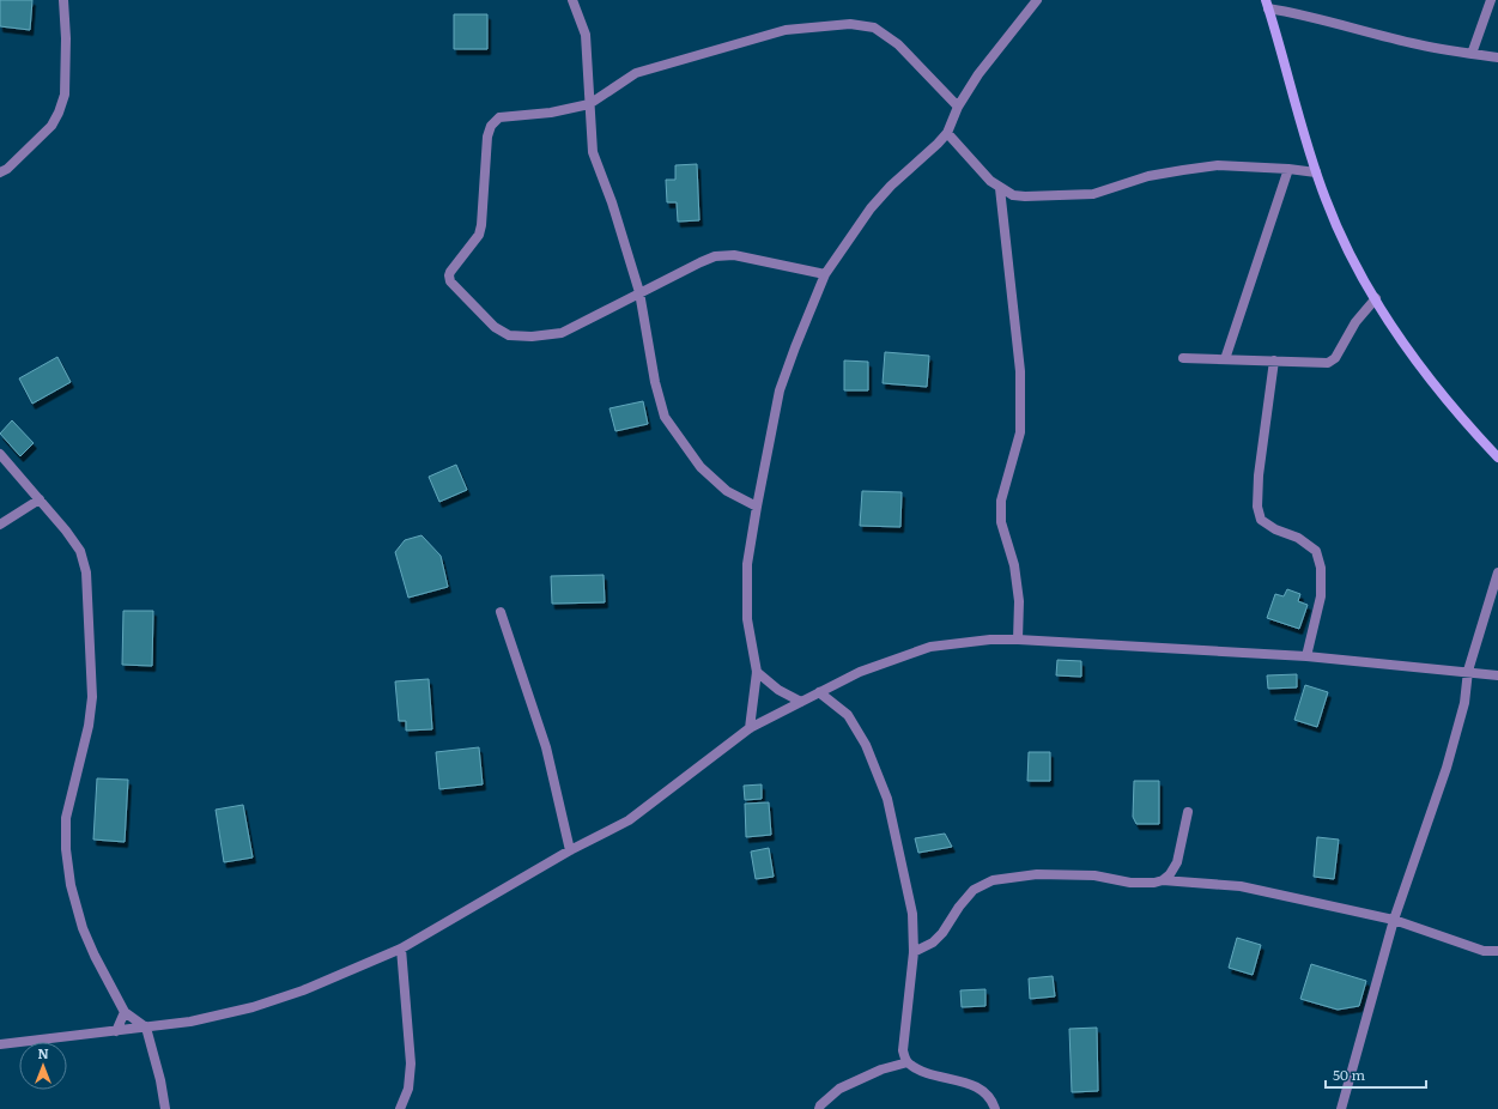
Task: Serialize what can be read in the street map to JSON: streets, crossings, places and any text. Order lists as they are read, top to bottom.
{
  "scale_bar": "50 m",
  "north": "top"
}
